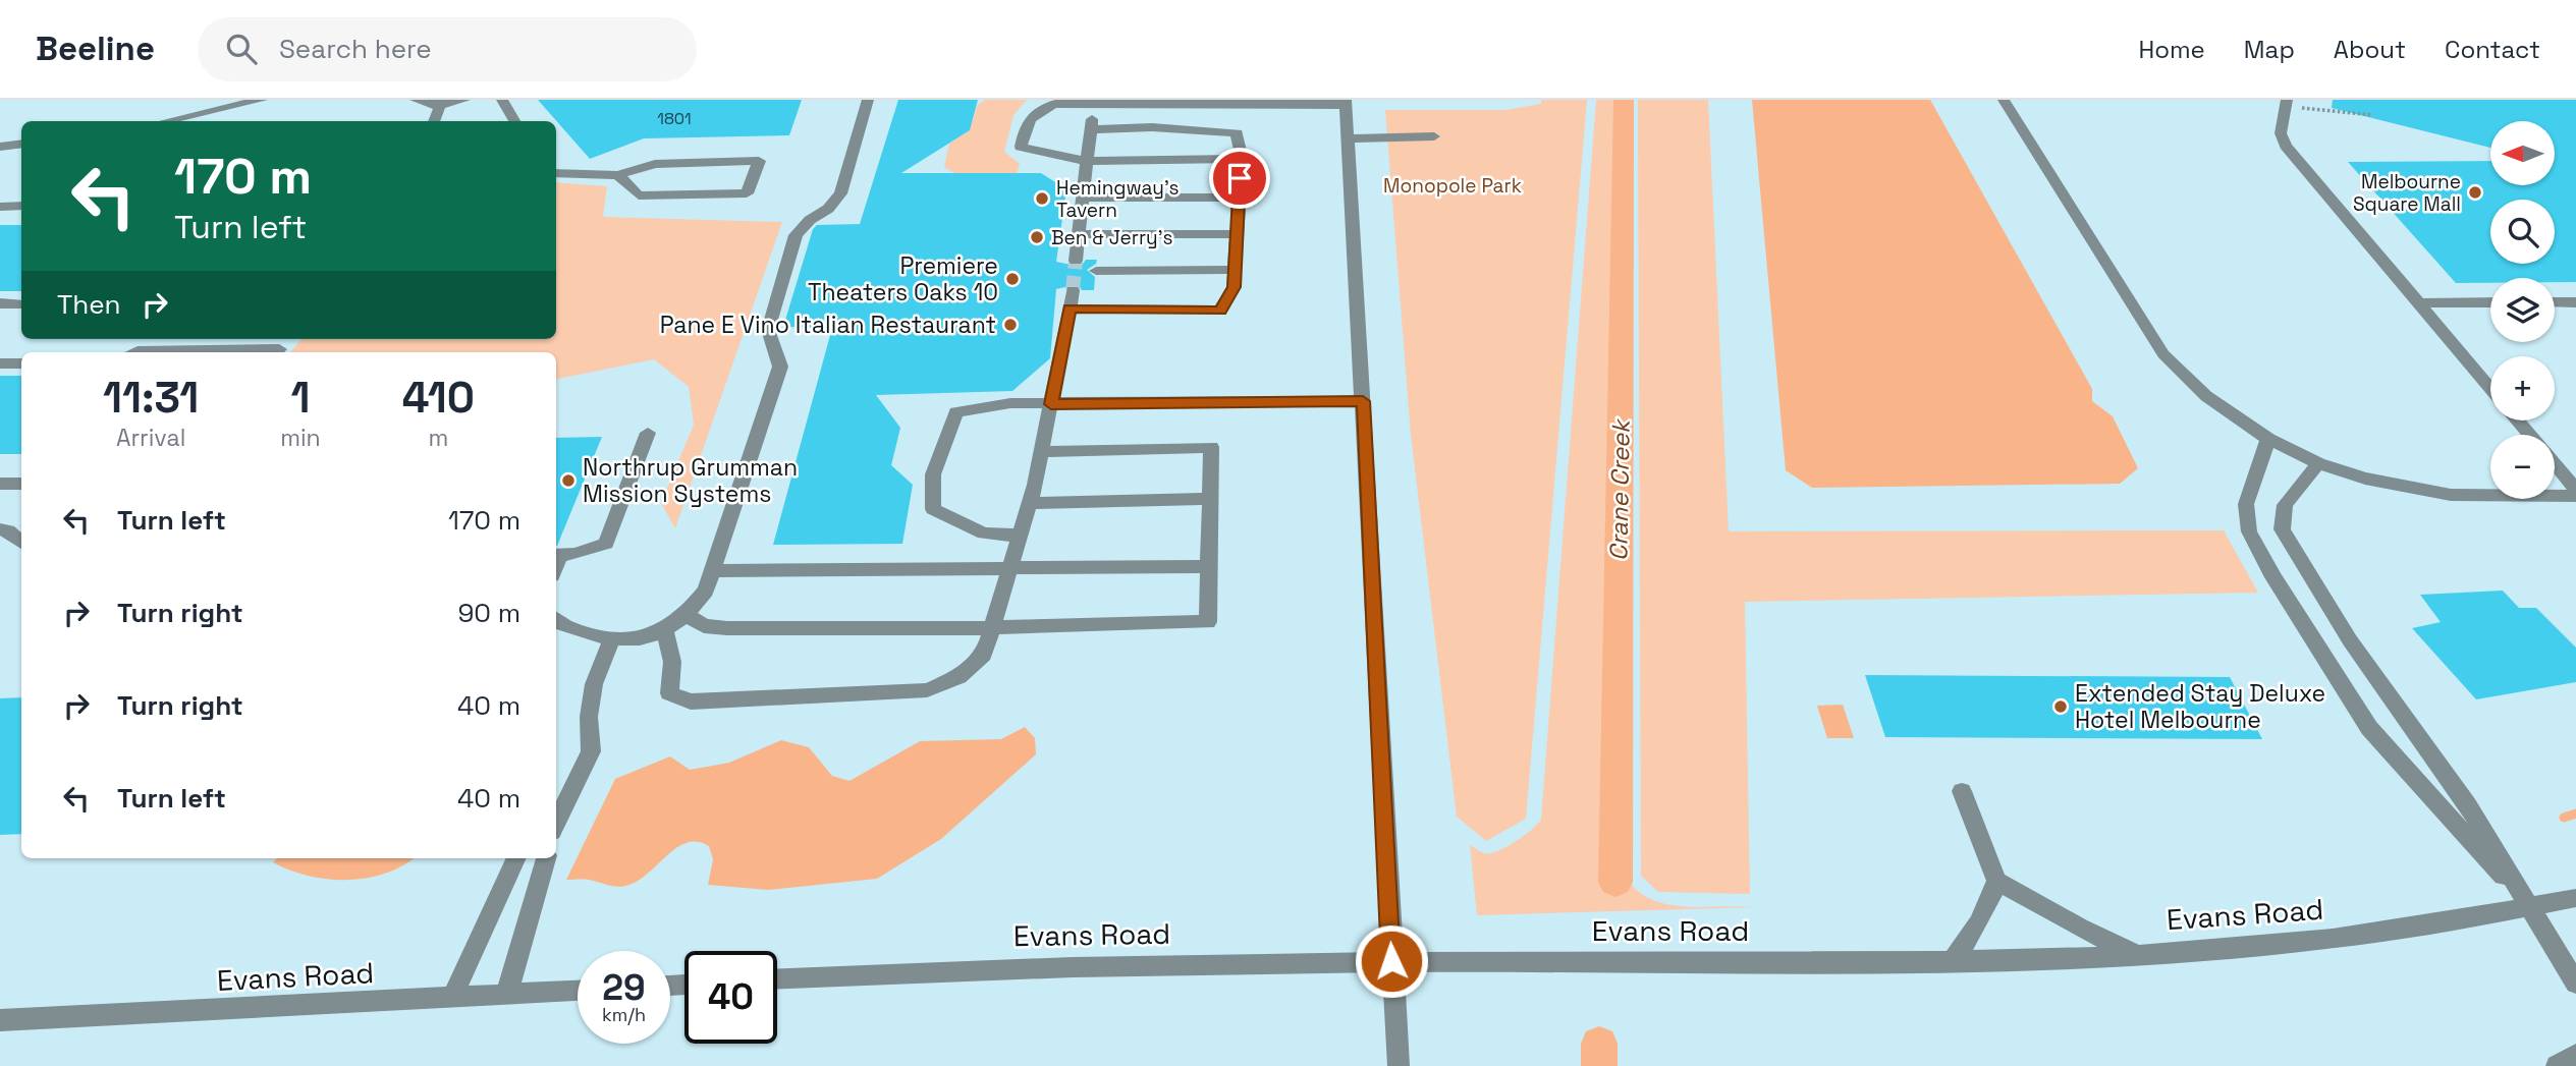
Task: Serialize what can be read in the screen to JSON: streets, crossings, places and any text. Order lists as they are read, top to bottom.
{
  "streets": {
    "street": ["Evans Road"]
  },
  "water": ["Crane Creek"],
  "parks": ["Monopole Park"],
  "places": [
    "Melbourne Square Mall",
    "Hemingway's Tavern",
    "Ben & Jerry's",
    "Premiere Theaters Oaks 10",
    "Pane E Vino Italian Restaurant",
    "Northrup Grumman Mission Systems",
    "Extended Stay Deluxe Hotel Melbourne"
  ],
  "house_numbers": ["1801"],
  "north": "left",
  "page": {
    "header": "Beeline",
    "search": "Search here",
    "nav": [
      "Home",
      "Map",
      "About",
      "Contact"
    ],
    "map_buttons": ["+", "−"],
    "turn": ["170 m", "Turn left"],
    "then": "Then",
    "eta": [
      "11:31",
      "Arrival",
      "1",
      "min",
      "410",
      "m"
    ],
    "list": [
      {
        "name": "Turn left",
        "value": "170 m"
      },
      {
        "name": "Turn right",
        "value": "90 m"
      },
      {
        "name": "Turn right",
        "value": "40 m"
      },
      {
        "name": "Turn left",
        "value": "40 m"
      }
    ],
    "speed": "29 km/h",
    "limit": "40"
  }
}
